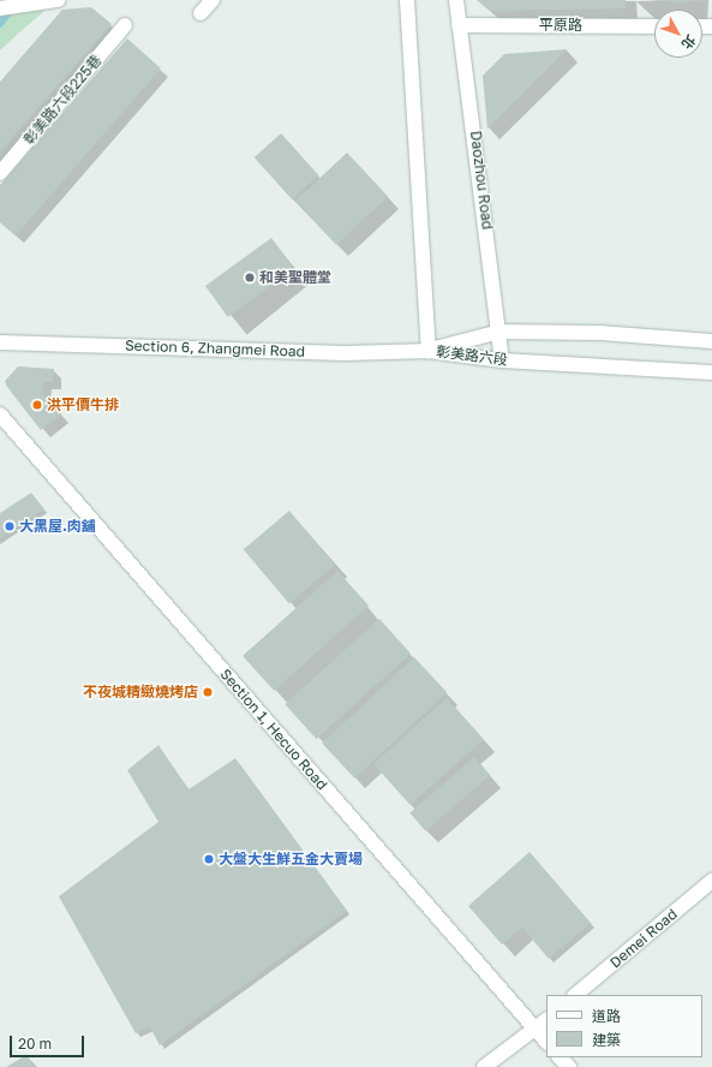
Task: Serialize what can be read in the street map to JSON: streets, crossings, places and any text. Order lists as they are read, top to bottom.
{
  "streets": {
    "street": [
      "平原路",
      "彰美路六段225巷",
      "Daozhou Road",
      "Section 6, Zhangmei Road",
      "彰美路六段",
      "Section 1, Hecuo Road",
      "Demei Road"
    ]
  },
  "crossings": [
    ["平原路", "Daozhou Road"],
    ["Daozhou Road", "彰美路六段"],
    ["Section 6, Zhangmei Road", "彰美路六段"]
  ],
  "places": [
    "和美聖體堂",
    "洪平價牛排",
    "大黑屋.肉舖",
    "不夜城精緻燒烤店",
    "大盤大生鮮五金大賣場"
  ],
  "legend": ["道路", "建築"],
  "scale_bar": "20 m",
  "north": "bottom right"
}
